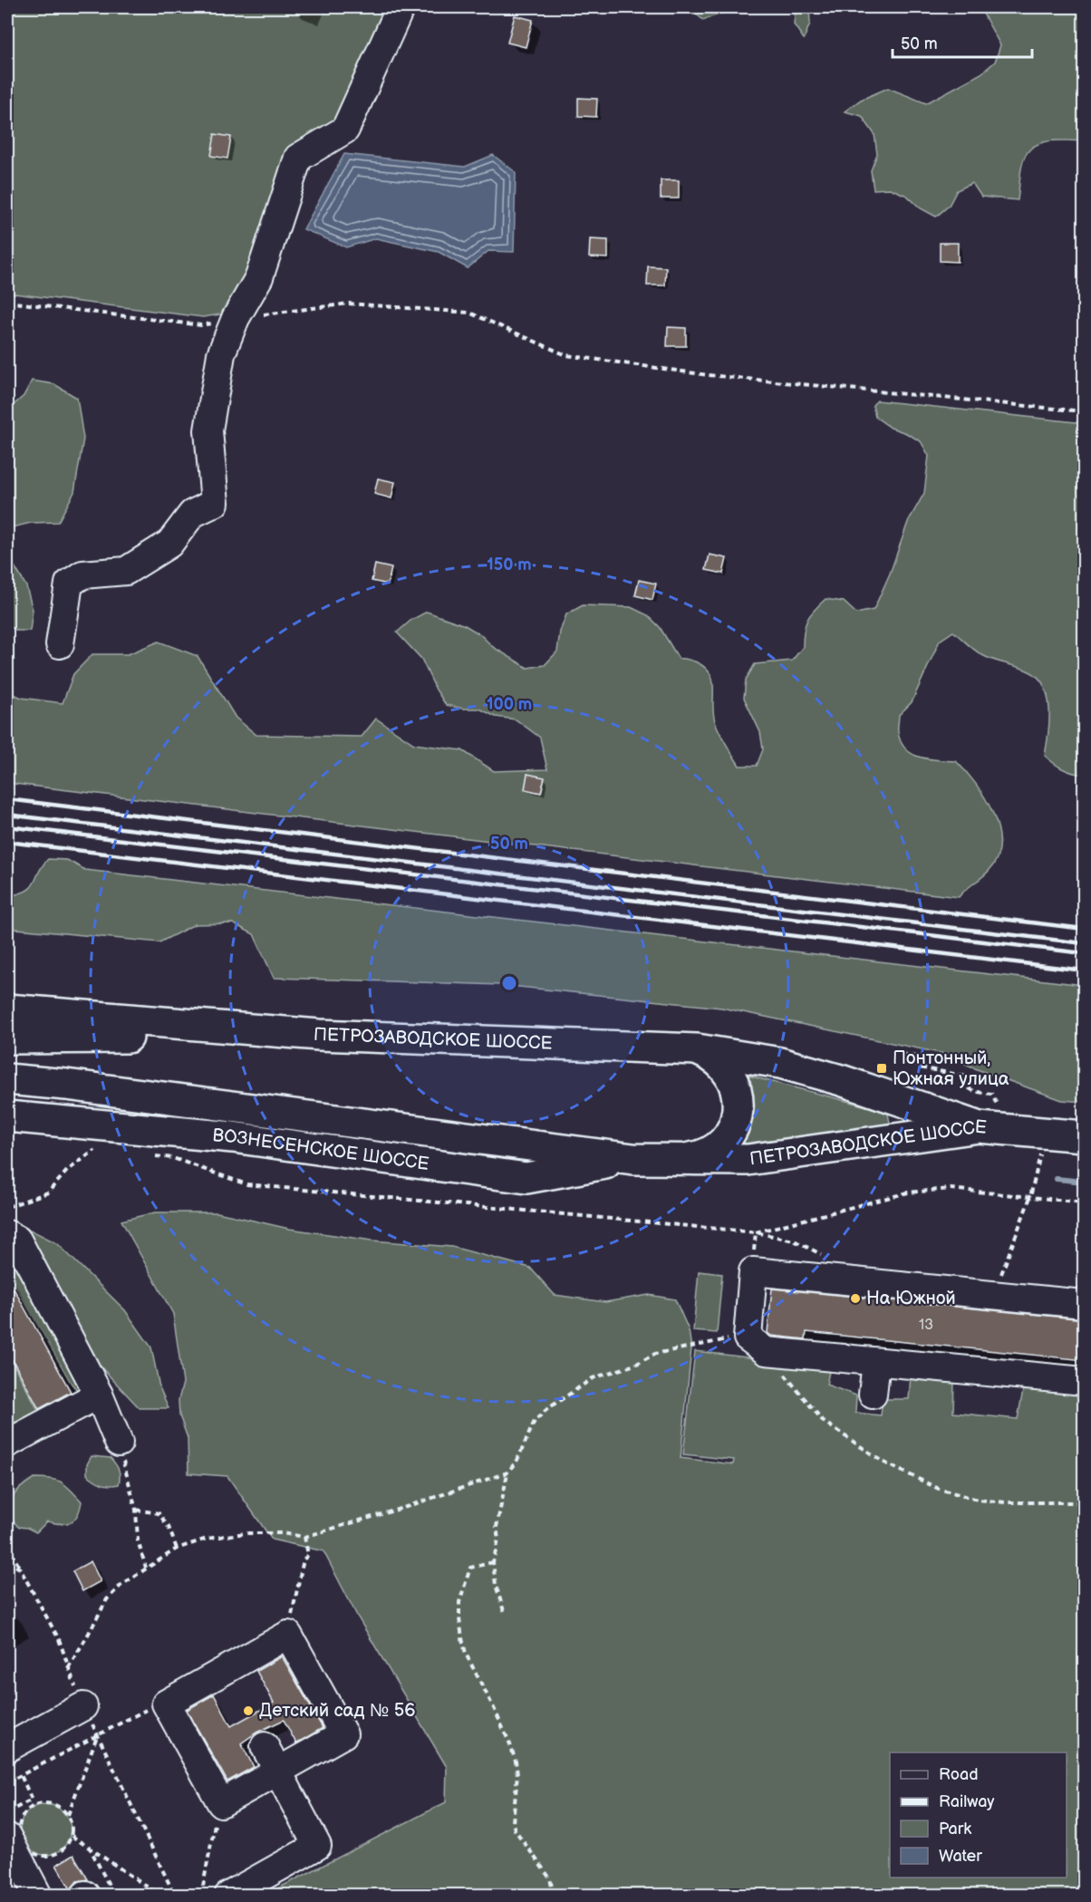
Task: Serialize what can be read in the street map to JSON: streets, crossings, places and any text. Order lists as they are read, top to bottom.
{
  "streets": {
    "main road": ["ПЕТРОЗАВОДСКОЕ ШОССЕ", "ВОЗНЕСЕНСКОЕ ШОССЕ"]
  },
  "crossings": [
    ["ПЕТРОЗАВОДСКОЕ ШОССЕ", "ВОЗНЕСЕНСКОЕ ШОССЕ"]
  ],
  "places": {
    "transit": ["Понтонный, Южная улица"],
    "other": ["На Южной", "Детский сад № 56"]
  },
  "house_numbers": ["13"],
  "legend": [
    "Road",
    "Railway",
    "Park",
    "Water"
  ],
  "scale_bar": "50 m",
  "rings": ["150 m", "100 m", "50 m"]
}
